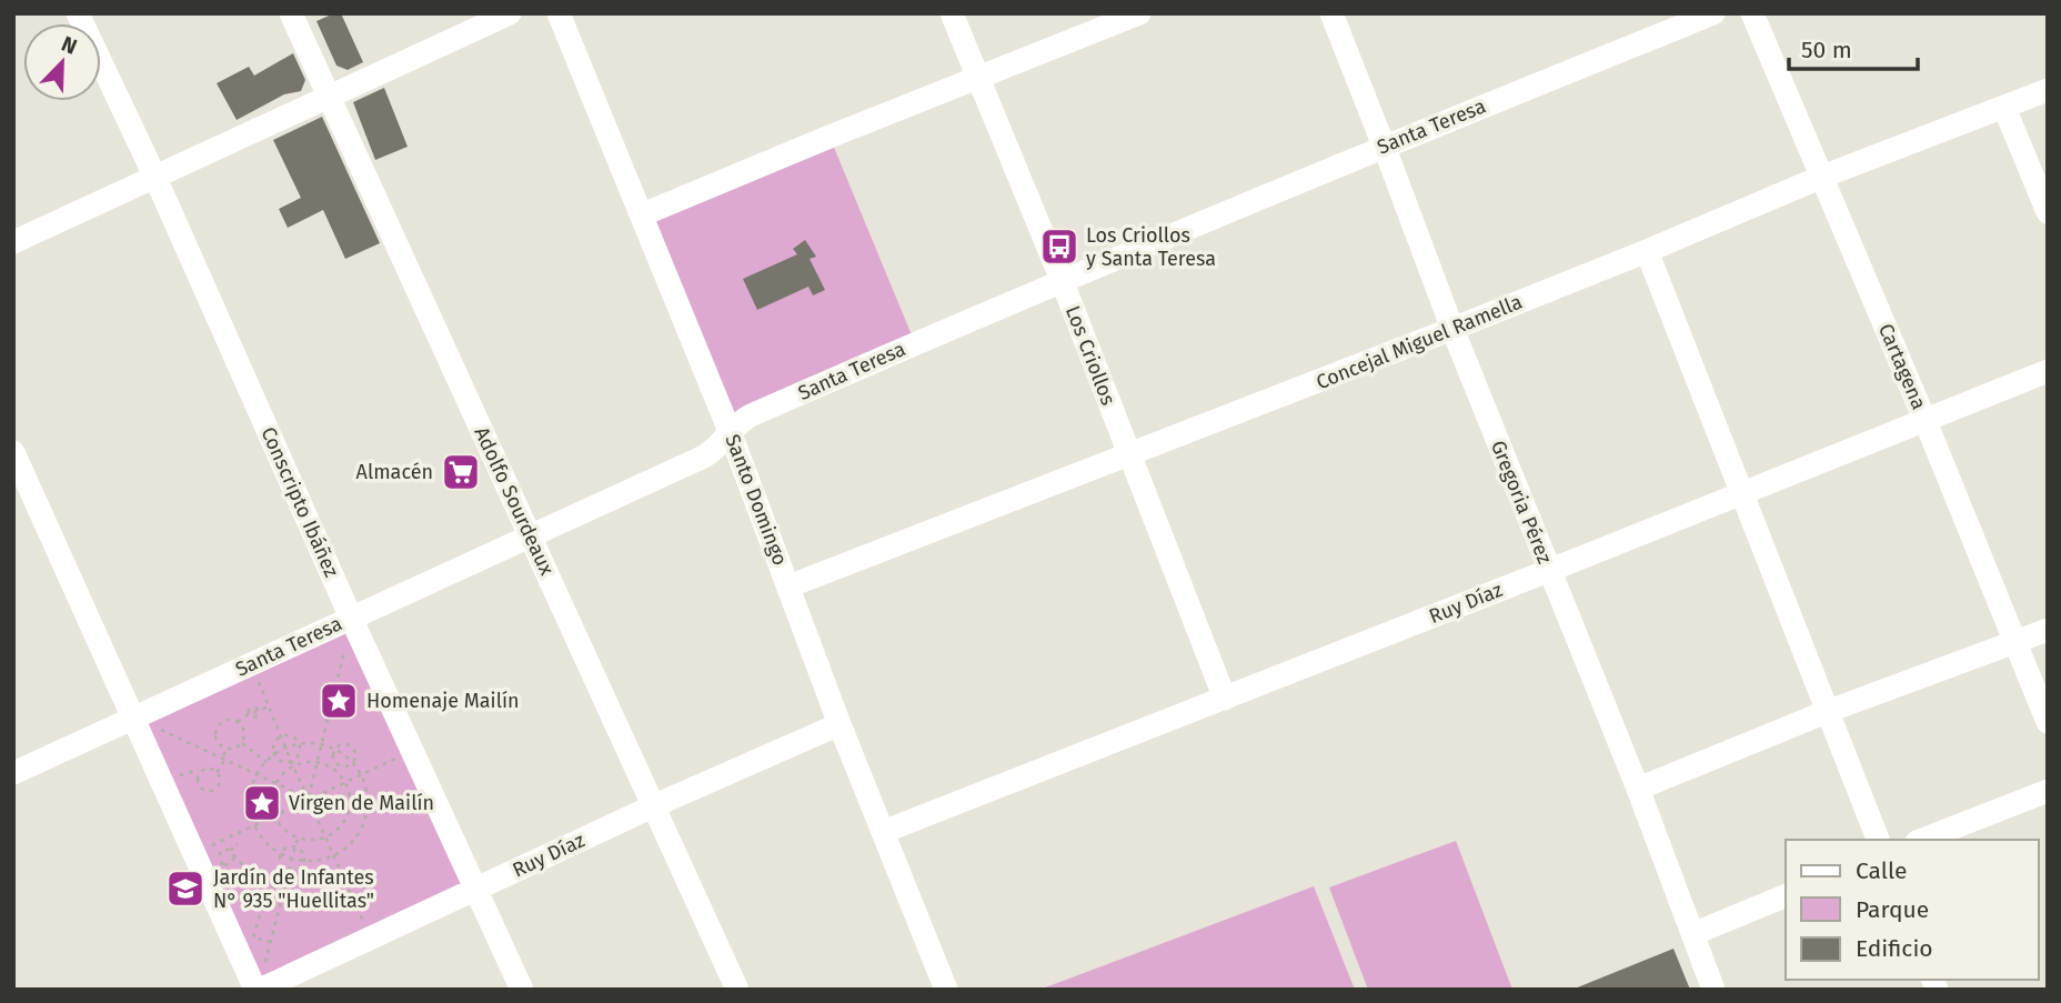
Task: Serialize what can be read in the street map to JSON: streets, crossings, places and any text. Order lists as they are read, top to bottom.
{
  "streets": {
    "street": [
      "Santa Teresa",
      "Concejal Miguel Ramella",
      "Los Criollos",
      "Cartagena",
      "Santo Domingo",
      "Adolfo Sourdeaux",
      "Conscripto Ibáñez",
      "Gregoria Pérez",
      "Ruy Díaz"
    ]
  },
  "crossings": [
    ["Santa Teresa", "Los Criollos"],
    ["Santa Teresa", "Santo Domingo"],
    ["Santa Teresa", "Adolfo Sourdeaux"],
    ["Santa Teresa", "Conscripto Ibáñez"],
    ["Santa Teresa", "Gregoria Pérez"],
    ["Concejal Miguel Ramella", "Los Criollos"],
    ["Concejal Miguel Ramella", "Cartagena"],
    ["Concejal Miguel Ramella", "Santo Domingo"],
    ["Concejal Miguel Ramella", "Gregoria Pérez"],
    ["Los Criollos", "Ruy Díaz"],
    ["Cartagena", "Ruy Díaz"],
    ["Santo Domingo", "Ruy Díaz"],
    ["Adolfo Sourdeaux", "Ruy Díaz"],
    ["Conscripto Ibáñez", "Ruy Díaz"],
    ["Gregoria Pérez", "Ruy Díaz"]
  ],
  "places": {
    "bus stop": ["Los Criollos y Santa Teresa"],
    "supermarket": ["Almacén"],
    "place": ["Homenaje Mailín", "Virgen de Mailín"],
    "school or university": ["Jardín de Infantes N° 935 \"Huellitas\""]
  },
  "legend": ["Calle", "Parque", "Edificio"],
  "scale_bar": "50 m",
  "north": "top right"
}
